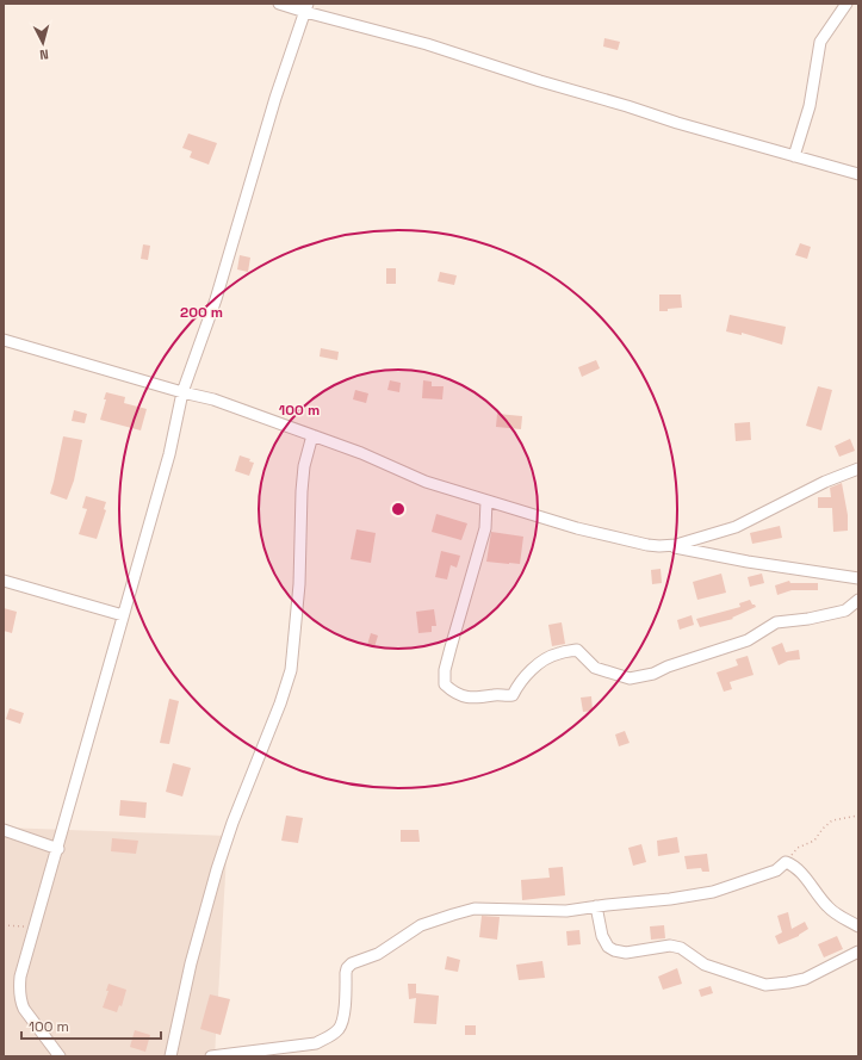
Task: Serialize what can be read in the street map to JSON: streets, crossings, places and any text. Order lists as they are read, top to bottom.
{
  "scale_bar": "100 m",
  "north": "bottom",
  "rings": ["200 m", "100 m"]
}
